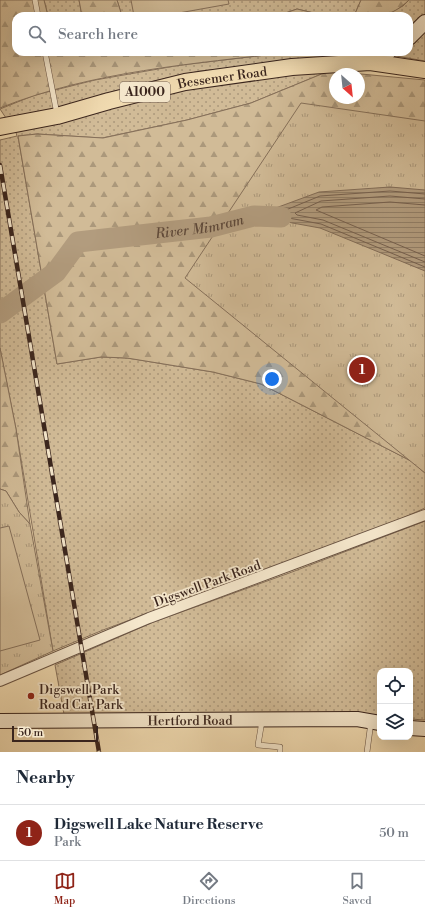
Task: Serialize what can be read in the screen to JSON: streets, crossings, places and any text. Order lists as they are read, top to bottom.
{
  "streets": {
    "main road": ["Bessemer Road", "A1000"],
    "street": ["Digswell Park Road", "Hertford Road"]
  },
  "water": ["River Mimram"],
  "places": ["Digswell Park Road Car Park"],
  "scale_bar": "50 m",
  "north": "bottom right",
  "page": {
    "search": "Search here",
    "pins": "1",
    "scale": "50 m",
    "heading": "Nearby",
    "list": [
      {
        "mark": "1",
        "name": "Digswell Lake Nature Reserve",
        "note": "Park",
        "value": "50 m"
      }
    ],
    "nav": ["Map", "Directions", "Saved"]
  }
}
